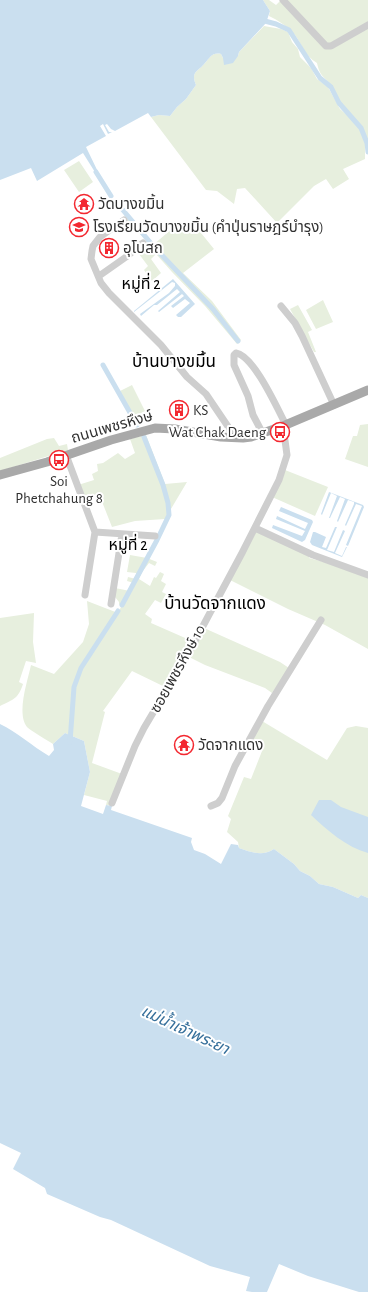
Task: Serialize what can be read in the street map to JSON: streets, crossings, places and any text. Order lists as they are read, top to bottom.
{
  "streets": {
    "main road": ["ถนนเพชรหึงษ์"],
    "street": ["ซอยเพชรหึงษ์ 10"]
  },
  "crossings": [
    ["ถนนเพชรหึงษ์", "ซอยเพชรหึงษ์ 10"]
  ],
  "districts": [
    "หมู่ที่ 2",
    "บ้านบางขมิ้น",
    "หมู่ที่ 2",
    "บ้านวัดจากแดง"
  ],
  "water": ["แม่น้ำเจ้าพระยา"],
  "places": {
    "temple": ["วัดบางขมิ้น", "วัดจากแดง"],
    "school or university": ["โรงเรียนวัดบางขมิ้น (คำปุ่นราษฎร์บำรุง)"],
    "building": ["อุโบสถ", "KS"],
    "bus stop": ["Wat Chak Daeng", "Soi Phetchahung 8"]
  }
}
